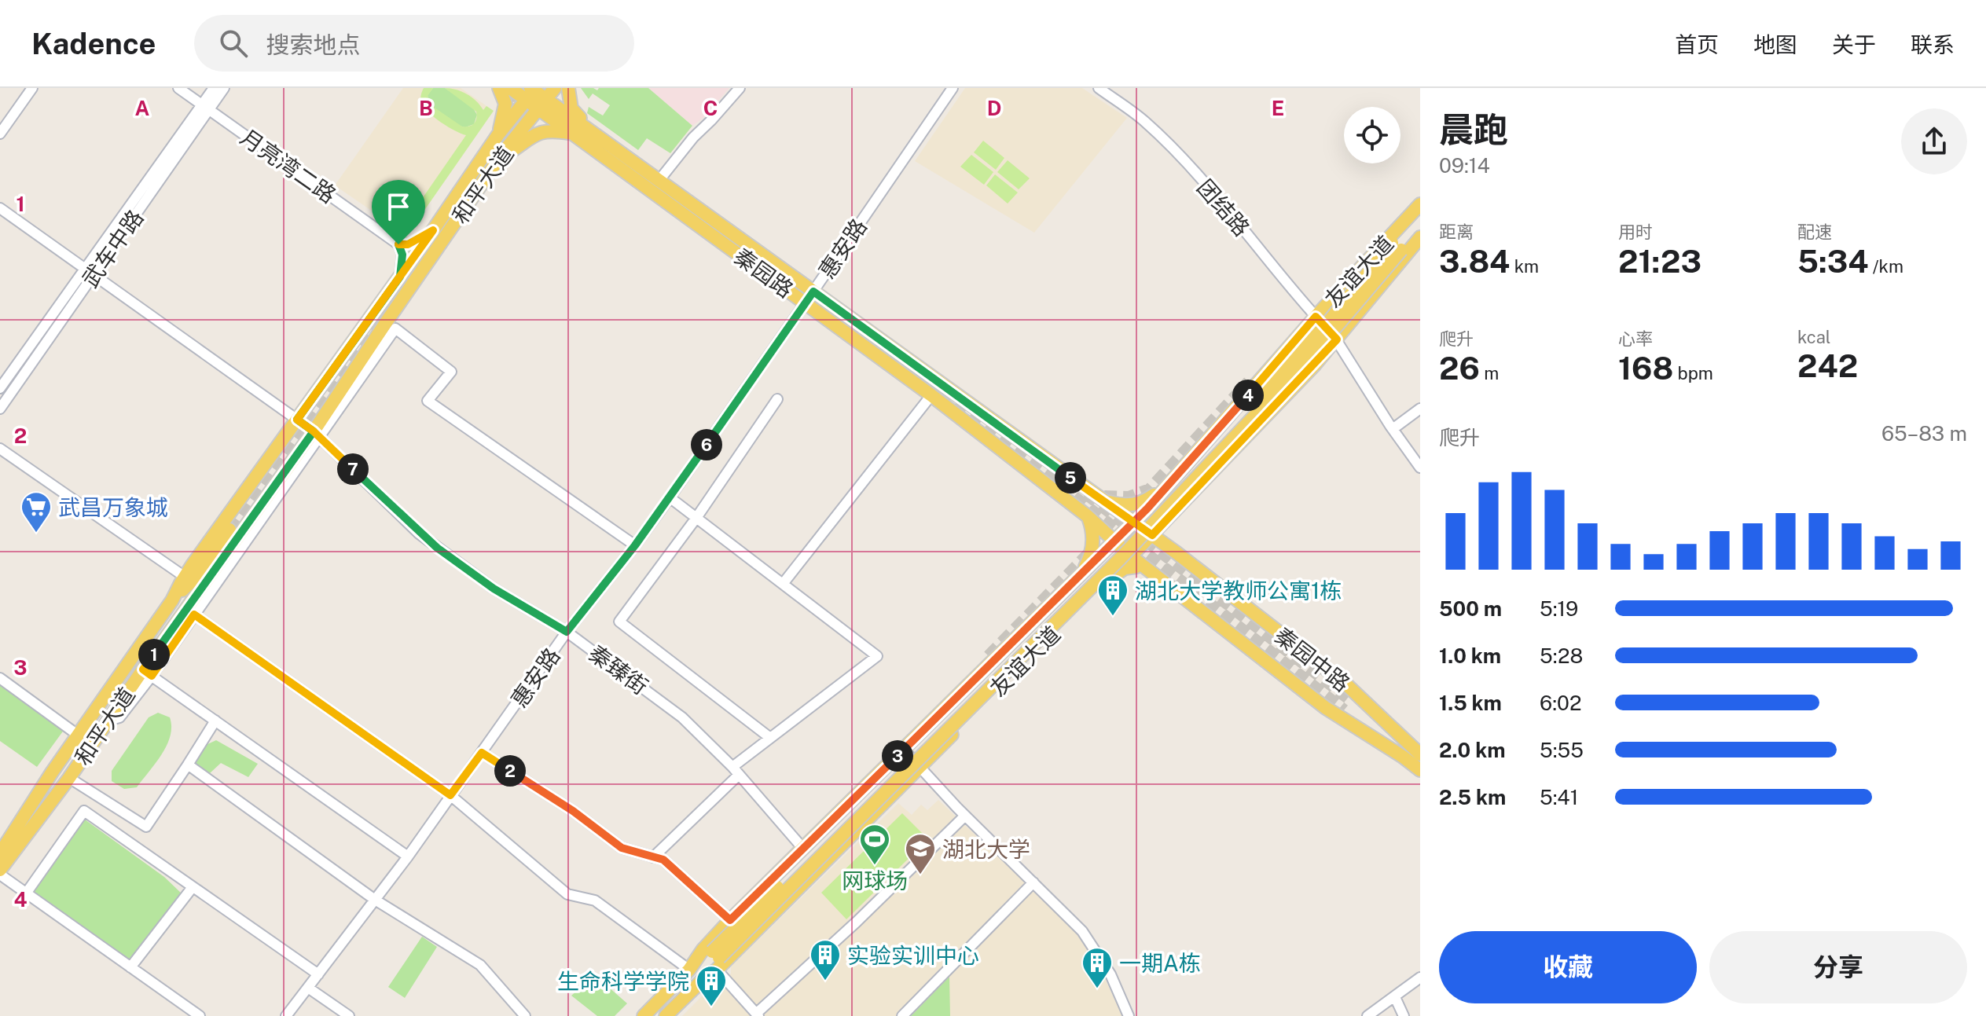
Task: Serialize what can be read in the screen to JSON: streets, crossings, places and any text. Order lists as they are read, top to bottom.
{
  "streets": {
    "main road": [
      "和平大道",
      "友谊大道",
      "秦园路",
      "秦园中路"
    ],
    "street": [
      "月亮湾二路",
      "团结路",
      "武车中路",
      "惠安路",
      "秦臻街"
    ]
  },
  "crossings": [
    ["月亮湾二路", "武车中路"],
    ["和平大道", "秦园路"],
    ["和平大道", "秦臻街"],
    ["团结路", "友谊大道"],
    ["武车中路", "秦臻街"],
    ["惠安路", "秦园路"],
    ["惠安路", "秦臻街"],
    ["友谊大道", "秦园路"],
    ["友谊大道", "秦园中路"],
    ["友谊大道", "秦臻街"],
    ["秦园路", "秦园中路"]
  ],
  "places": {
    "supermarket": ["武昌万象城"],
    "building": [
      "湖北大学教师公寓1栋",
      "实验实训中心",
      "一期A栋",
      "生命科学学院"
    ],
    "sports": ["网球场"],
    "school or university": ["湖北大学"]
  },
  "page": {
    "header": "Kadence",
    "search": "搜索地点",
    "nav": [
      "首页",
      "地图",
      "关于",
      "联系"
    ],
    "heading": ["晨跑", "09:14"],
    "stats": [
      ["距离", "3.84 km"],
      ["用时", "21:23"],
      ["配速", "5:34 /km"],
      ["爬升", "26 m"],
      ["心率", "168 bpm"],
      ["kcal", "242"]
    ],
    "pins": [
      "4",
      "6",
      "7",
      "5",
      "1",
      "3",
      "2"
    ],
    "chart": ["爬升", "65–83 m"],
    "list": [
      {
        "name": "500 m",
        "note": "5:19"
      },
      {
        "name": "1.0 km",
        "note": "5:28"
      },
      {
        "name": "1.5 km",
        "note": "6:02"
      },
      {
        "name": "2.0 km",
        "note": "5:55"
      },
      {
        "name": "2.5 km",
        "note": "5:41"
      }
    ],
    "buttons": ["收藏", "分享"]
  },
  "grid": {
    "columns": [
      "A",
      "B",
      "C",
      "D",
      "E"
    ],
    "rows": [
      "1",
      "2",
      "3",
      "4"
    ]
  }
}
